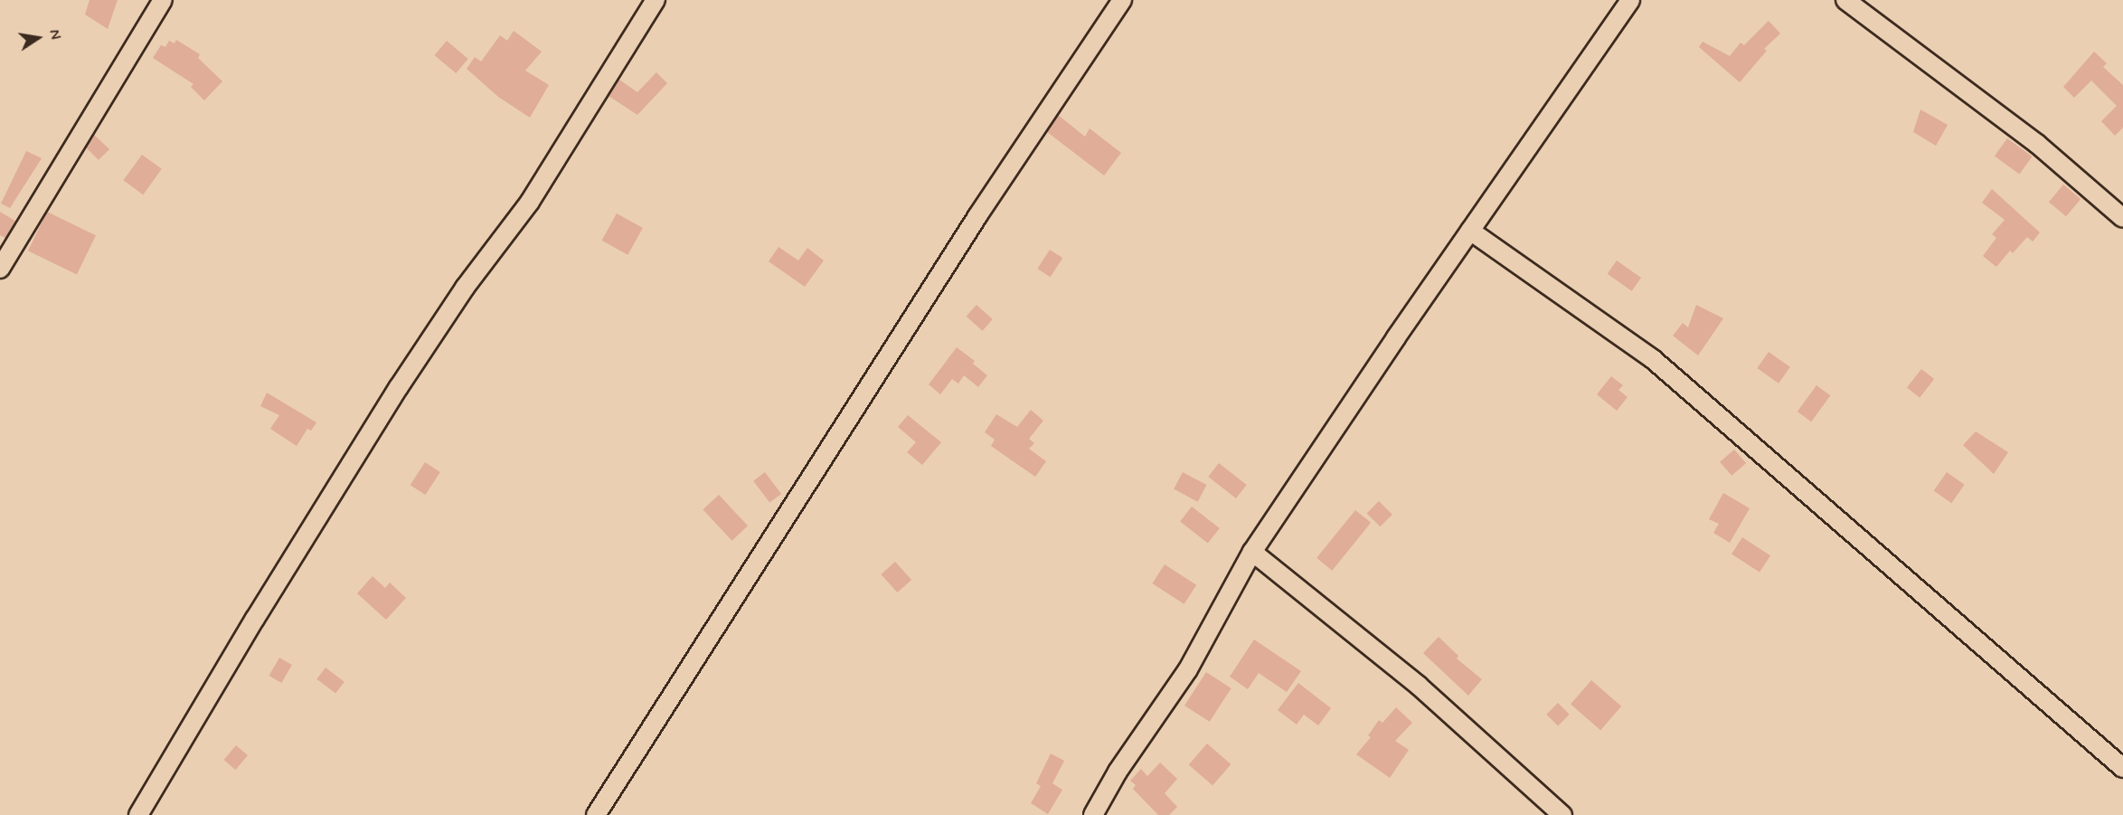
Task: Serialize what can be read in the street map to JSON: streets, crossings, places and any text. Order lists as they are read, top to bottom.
{
  "north": "right"
}
